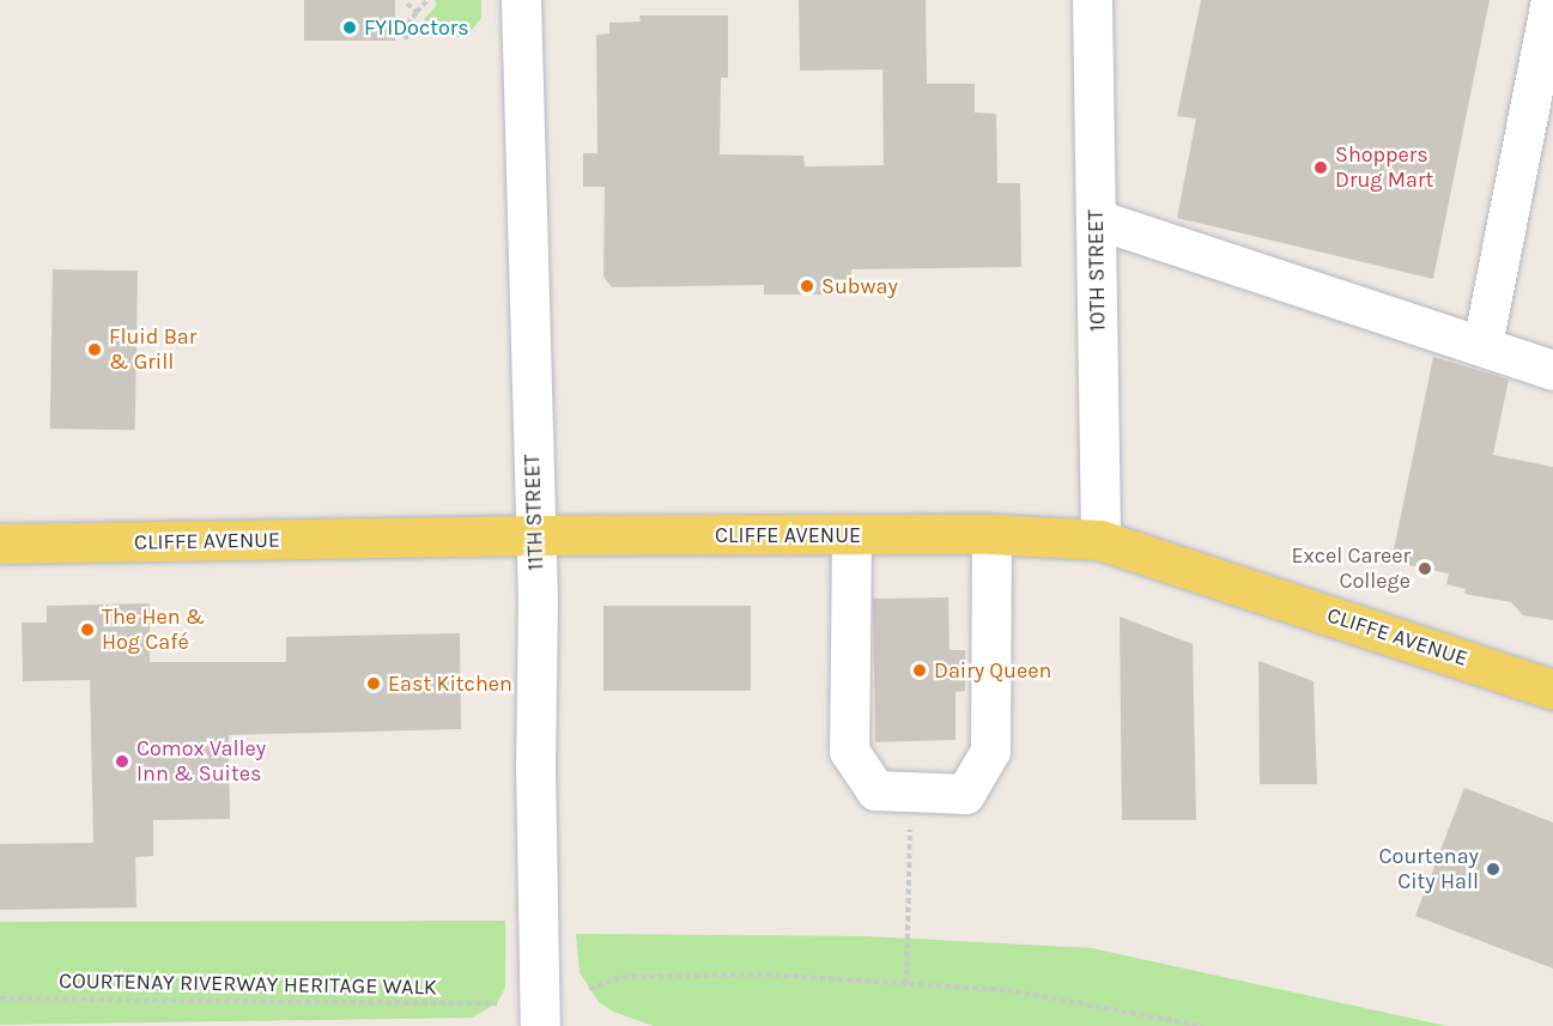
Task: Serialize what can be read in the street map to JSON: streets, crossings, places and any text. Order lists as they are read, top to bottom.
{
  "streets": {
    "main road": ["CLIFFE AVENUE"],
    "street": ["10TH STREET", "11TH STREET"],
    "path": ["COURTENAY RIVERWAY HERITAGE WALK"]
  },
  "crossings": [
    ["10TH STREET", "CLIFFE AVENUE"],
    ["11TH STREET", "CLIFFE AVENUE"]
  ],
  "places": [
    "FYIDoctors",
    "Shoppers Drug Mart",
    "Subway",
    "Fluid Bar & Grill",
    "Excel Career College",
    "The Hen & Hog Café",
    "Dairy Queen",
    "East Kitchen",
    "Comox Valley Inn & Suites",
    "Courtenay City Hall"
  ]
}
